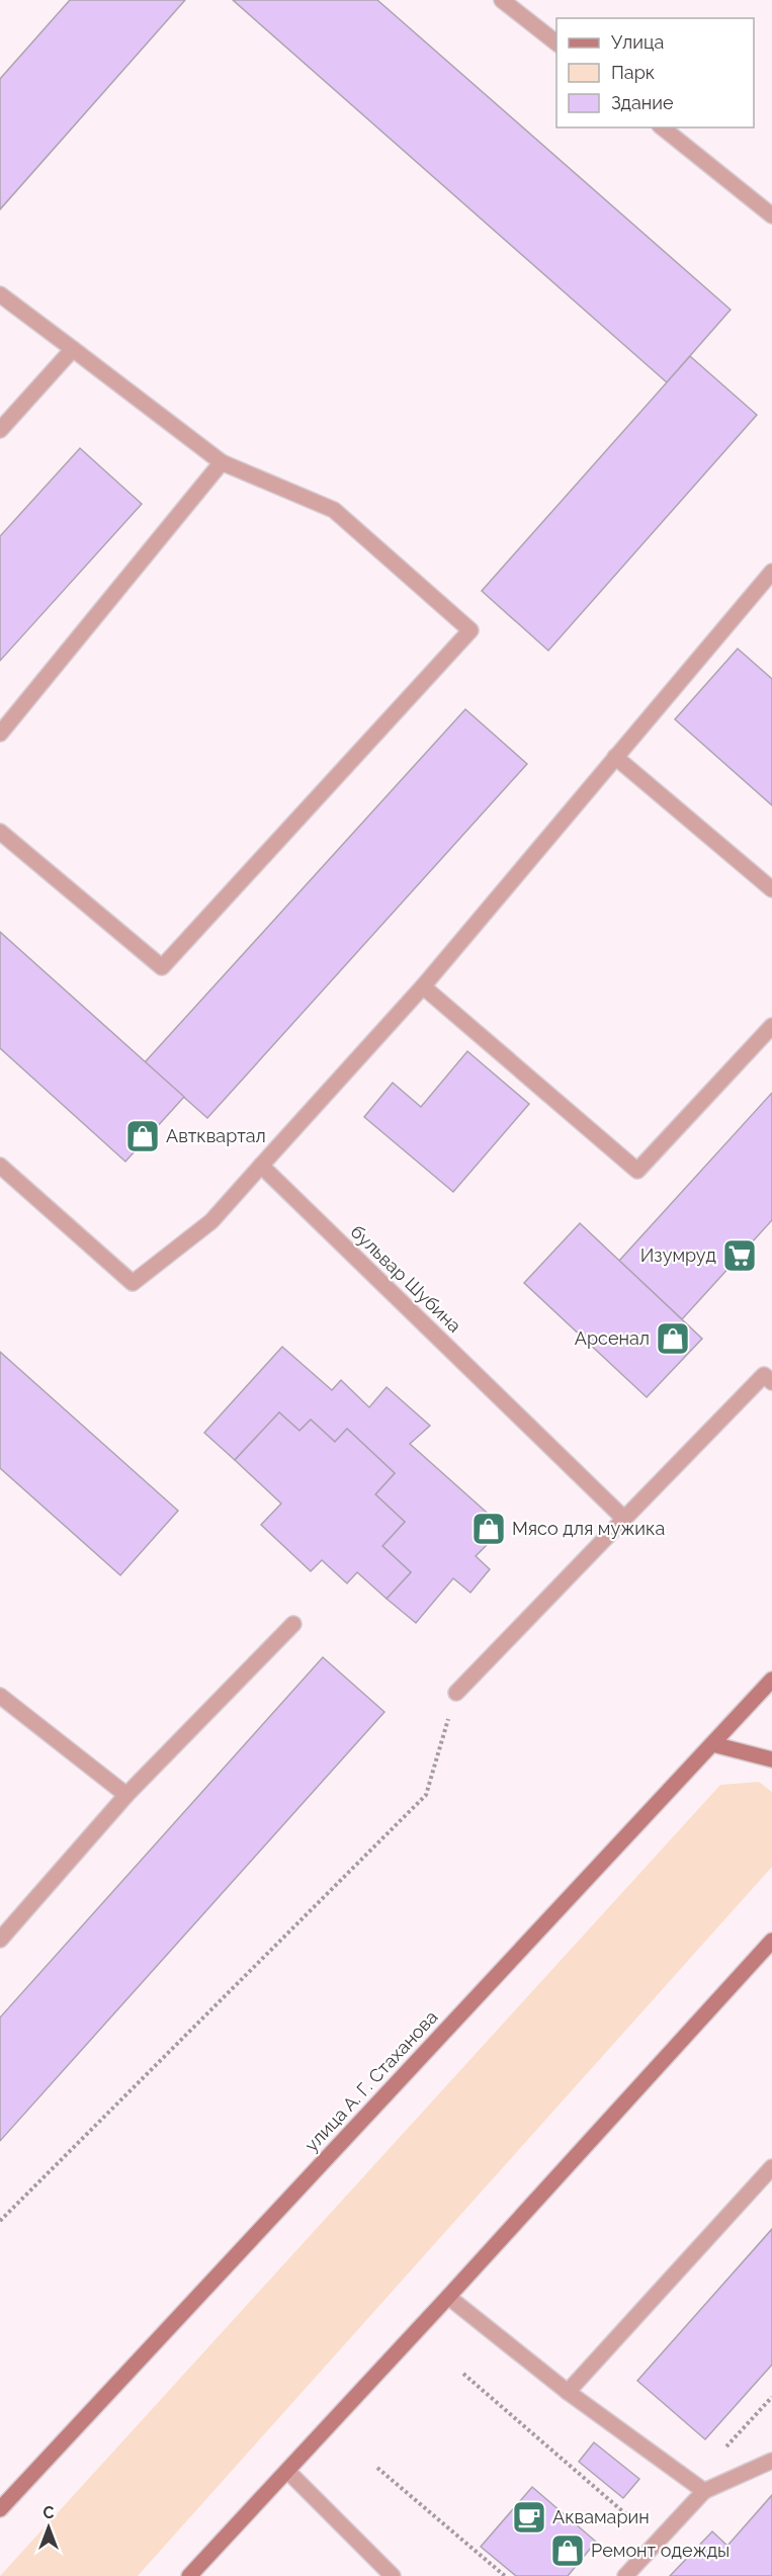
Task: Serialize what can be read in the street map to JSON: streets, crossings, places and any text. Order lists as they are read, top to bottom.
{
  "streets": {
    "main road": ["улица А. Г. Стаханова"],
    "street": ["бульвар Шубина"]
  },
  "places": {
    "shop": [
      "Автквартал",
      "Арсенал",
      "Мясо для мужика",
      "Ремонт одежды"
    ],
    "supermarket": ["Изумруд"],
    "cafe": ["Аквамарин"]
  },
  "legend": ["Улица", "Парк", "Здание"],
  "north": "top"
}
